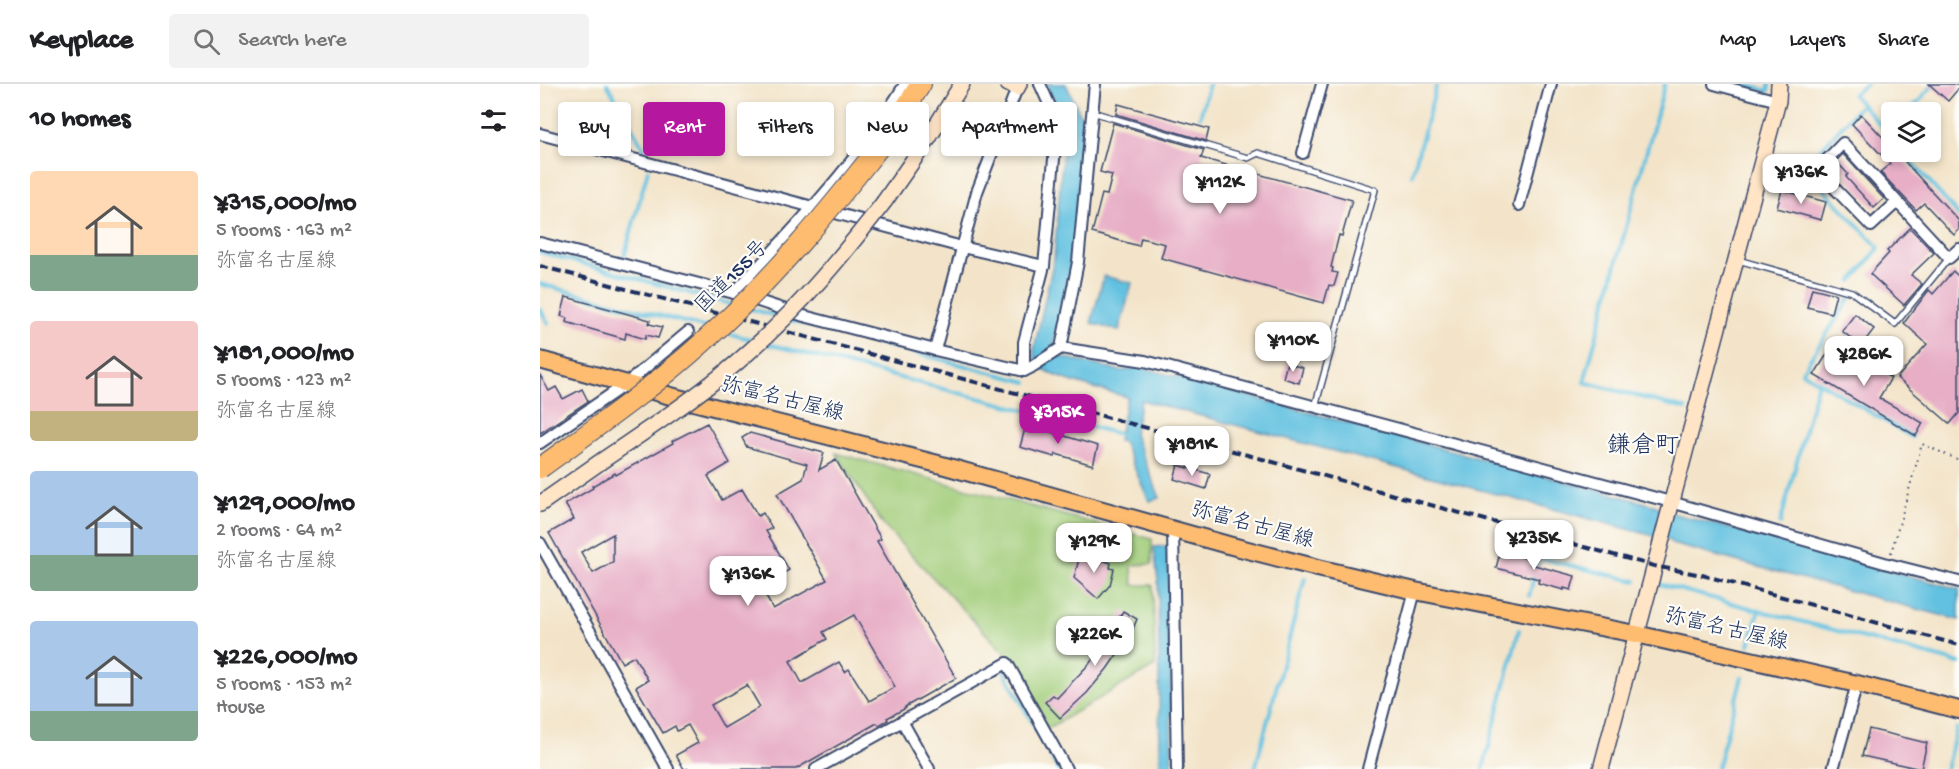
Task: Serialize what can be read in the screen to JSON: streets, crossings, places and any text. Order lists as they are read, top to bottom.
{
  "streets": {
    "highway": ["国道155号"],
    "main road": ["弥富名古屋線"]
  },
  "districts": ["鎌倉町"],
  "page": {
    "header": "Keyplace",
    "search": "Search here",
    "nav": ["Map", "Layers", "Share"],
    "heading": "10 homes",
    "chip": [
      "Buy",
      "Rent",
      "Filters",
      "New",
      "Apartment"
    ],
    "price": [
      "¥136K",
      "¥112K",
      "¥110K",
      "¥286K",
      "¥315K",
      "¥181K",
      "¥235K",
      "¥129K",
      "¥136K",
      "¥226K"
    ],
    "list": [
      {
        "name": "¥315,000/mo",
        "note": "5 rooms · 163 m² · 弥富名古屋線"
      },
      {
        "name": "¥181,000/mo",
        "note": "5 rooms · 123 m² · 弥富名古屋線"
      },
      {
        "name": "¥129,000/mo",
        "note": "2 rooms · 64 m² · 弥富名古屋線"
      },
      {
        "name": "¥226,000/mo",
        "note": "5 rooms · 153 m² · House"
      }
    ]
  }
}
